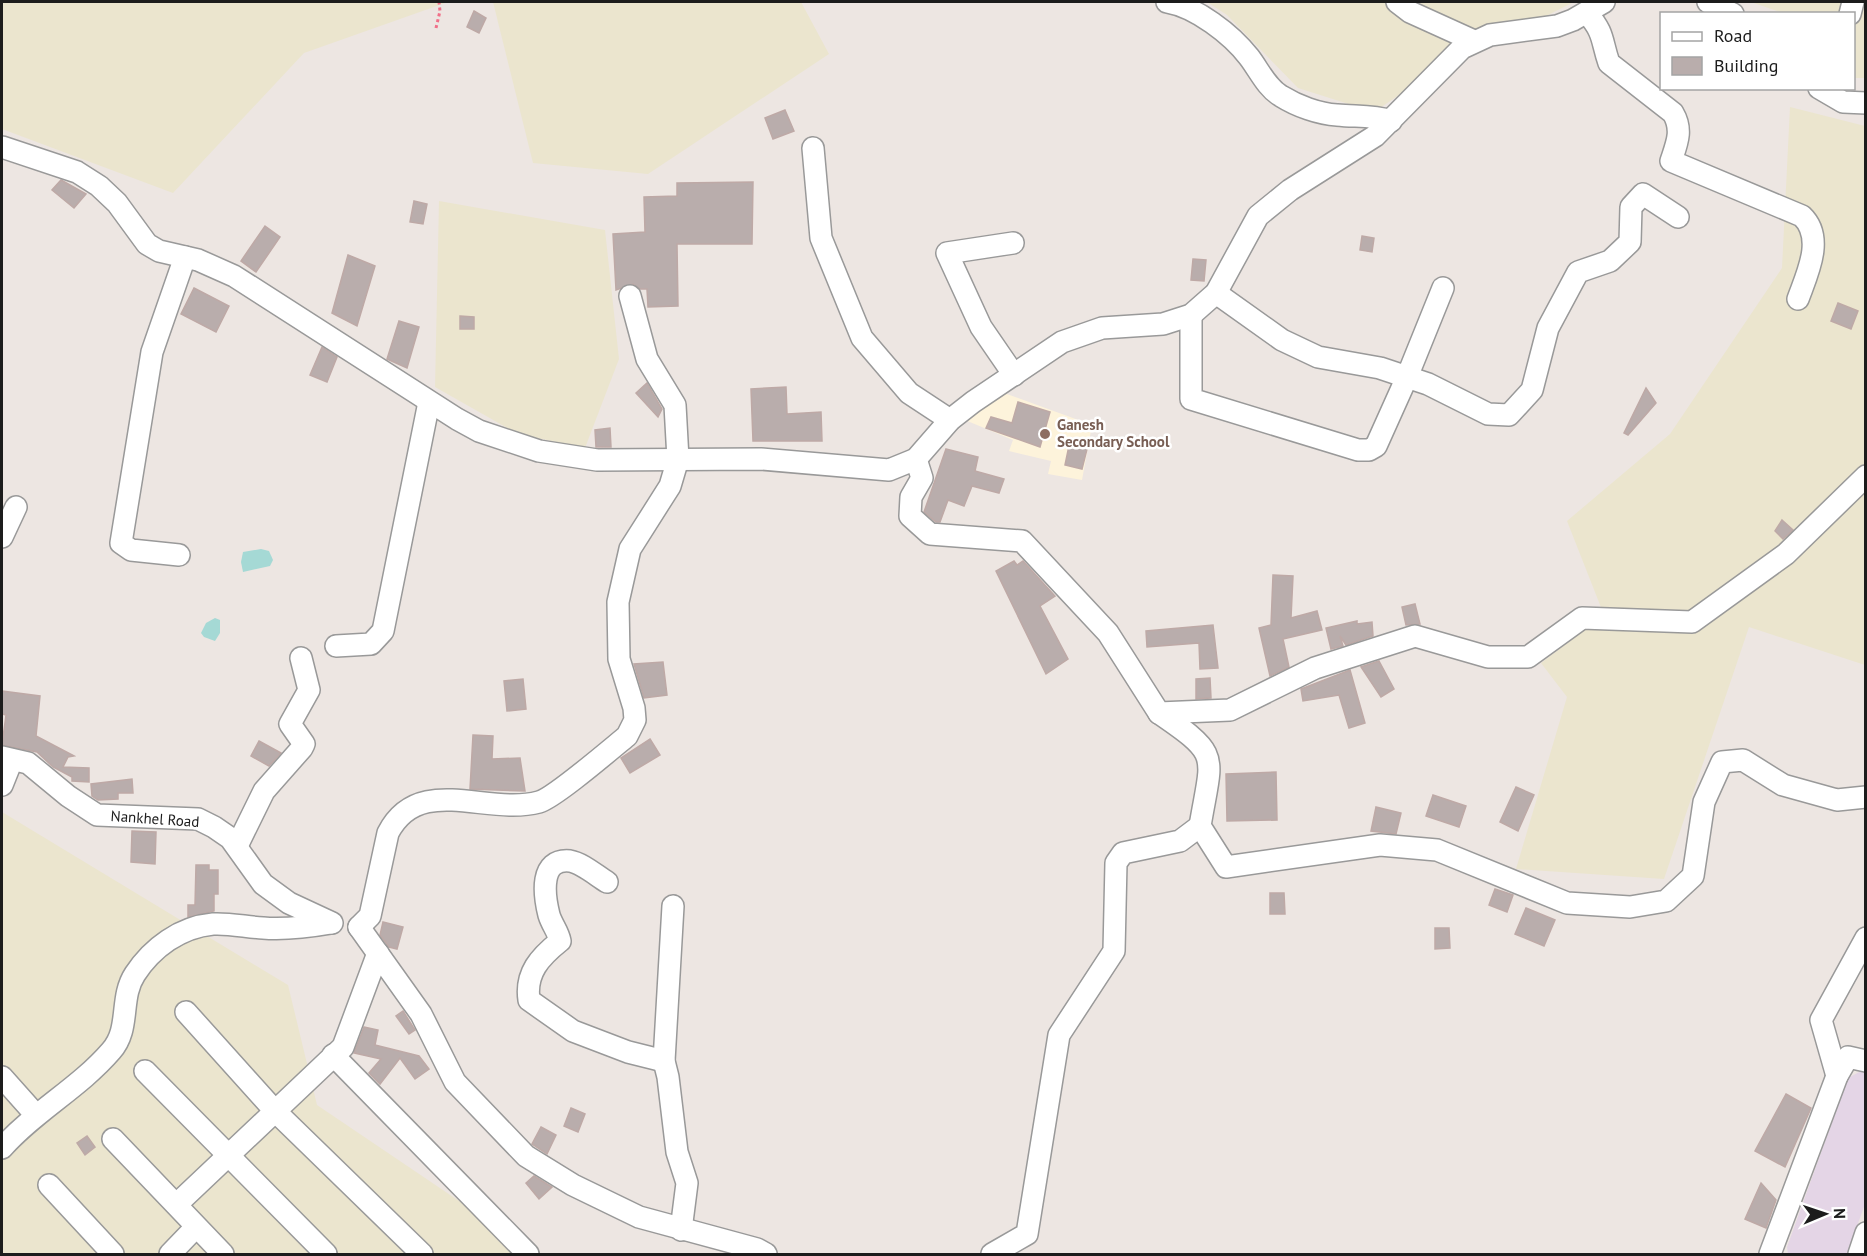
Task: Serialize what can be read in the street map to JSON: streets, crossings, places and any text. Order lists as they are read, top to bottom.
{
  "streets": {
    "street": ["Nankhel Road"]
  },
  "places": ["Ganesh Secondary School"],
  "legend": ["Road", "Building"],
  "north": "right"
}
